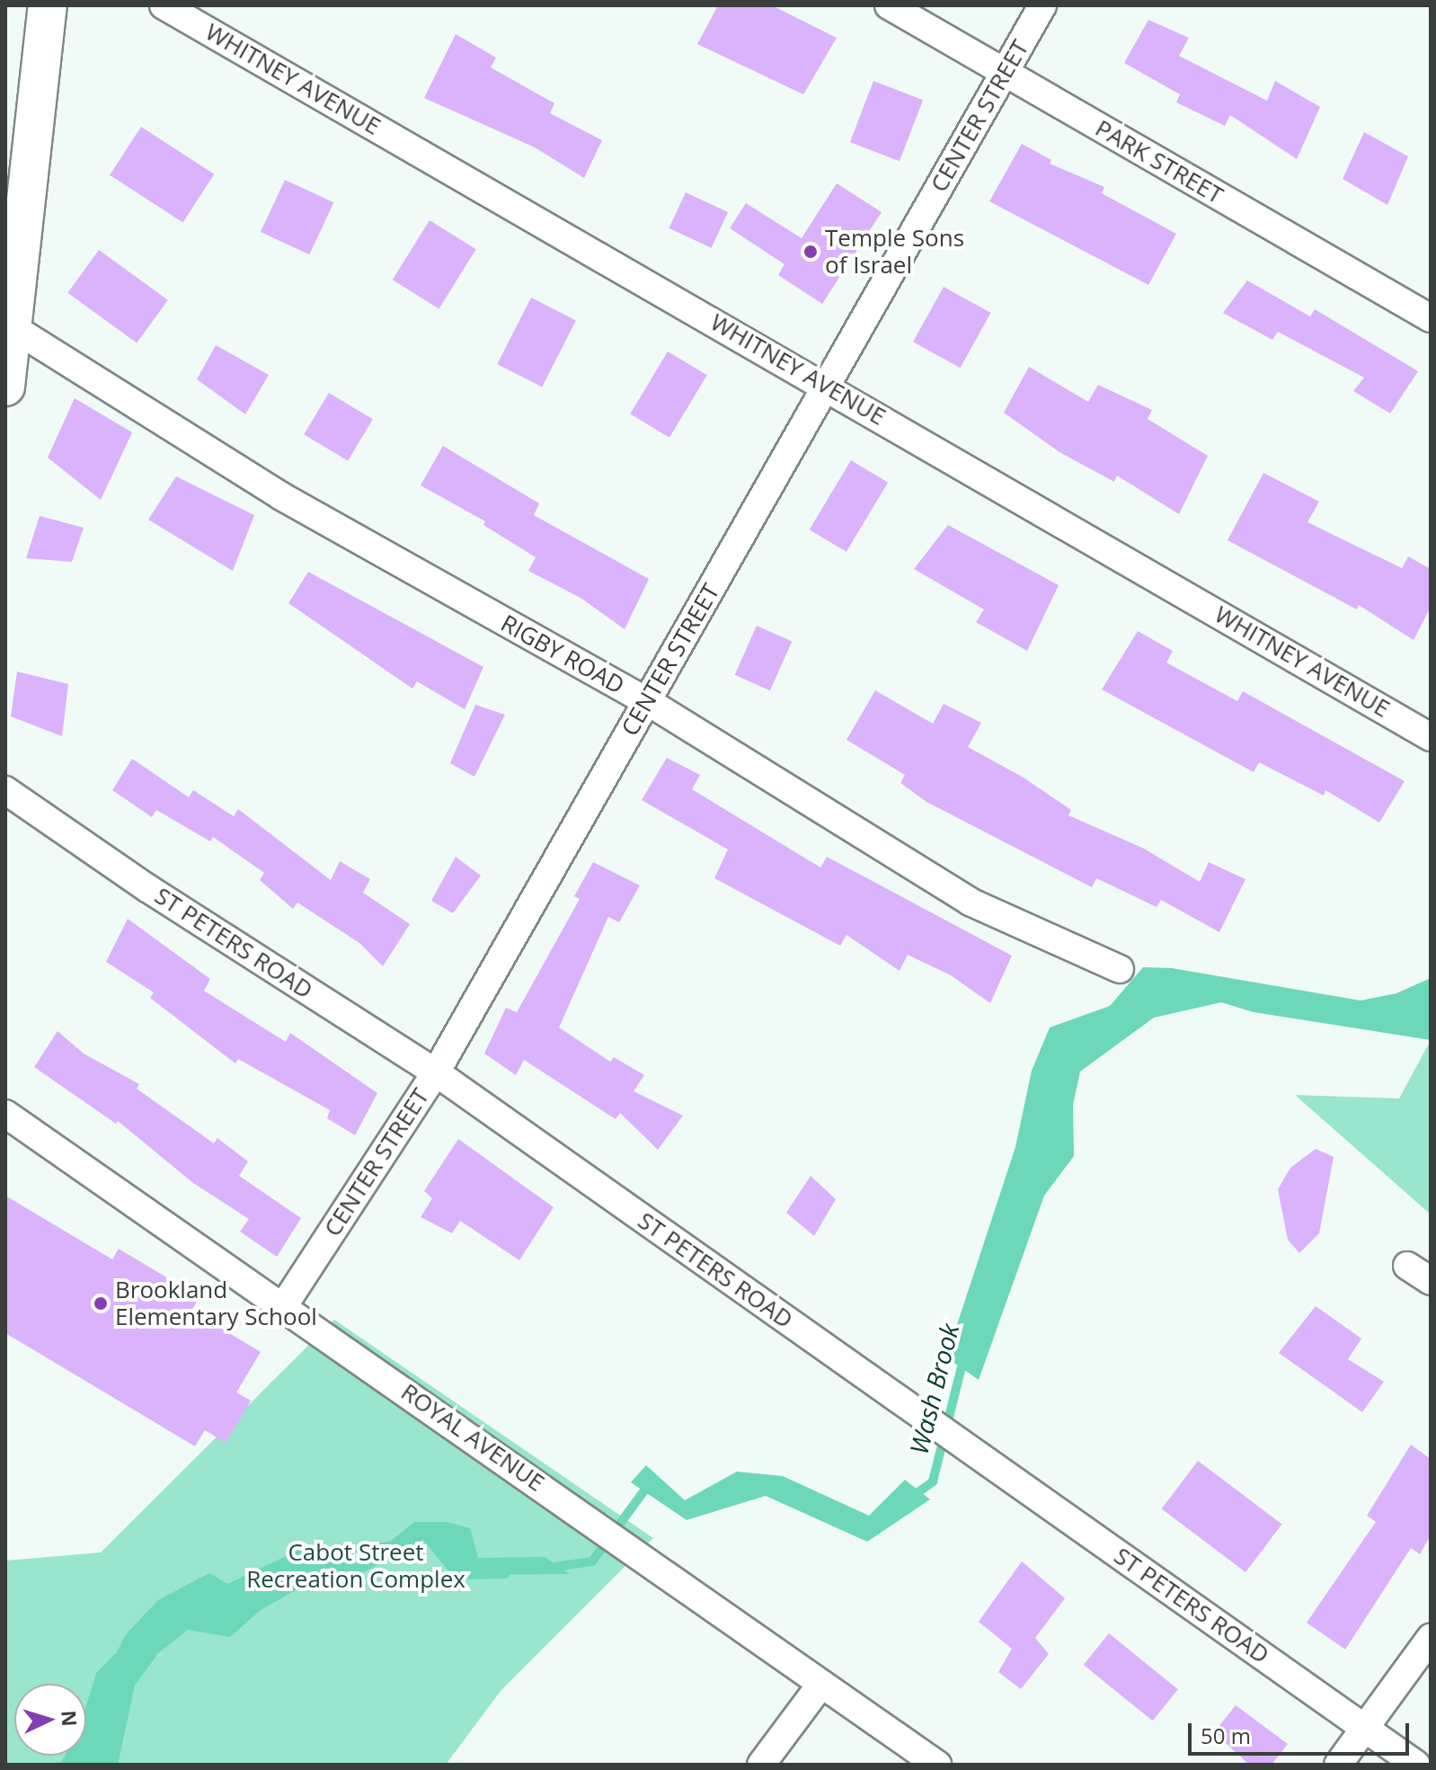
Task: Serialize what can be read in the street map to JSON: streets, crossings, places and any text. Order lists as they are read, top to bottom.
{
  "streets": {
    "street": [
      "WHITNEY AVENUE",
      "CENTER STREET",
      "PARK STREET",
      "RIGBY ROAD",
      "ST PETERS ROAD",
      "ROYAL AVENUE"
    ]
  },
  "crossings": [
    ["WHITNEY AVENUE", "CENTER STREET"],
    ["CENTER STREET", "PARK STREET"],
    ["CENTER STREET", "RIGBY ROAD"],
    ["CENTER STREET", "ST PETERS ROAD"],
    ["CENTER STREET", "ROYAL AVENUE"]
  ],
  "water": ["Wash Brook"],
  "parks": ["Cabot Street Recreation Complex"],
  "places": ["Temple Sons of Israel", "Brookland Elementary School"],
  "scale_bar": "50 m",
  "north": "right"
}
